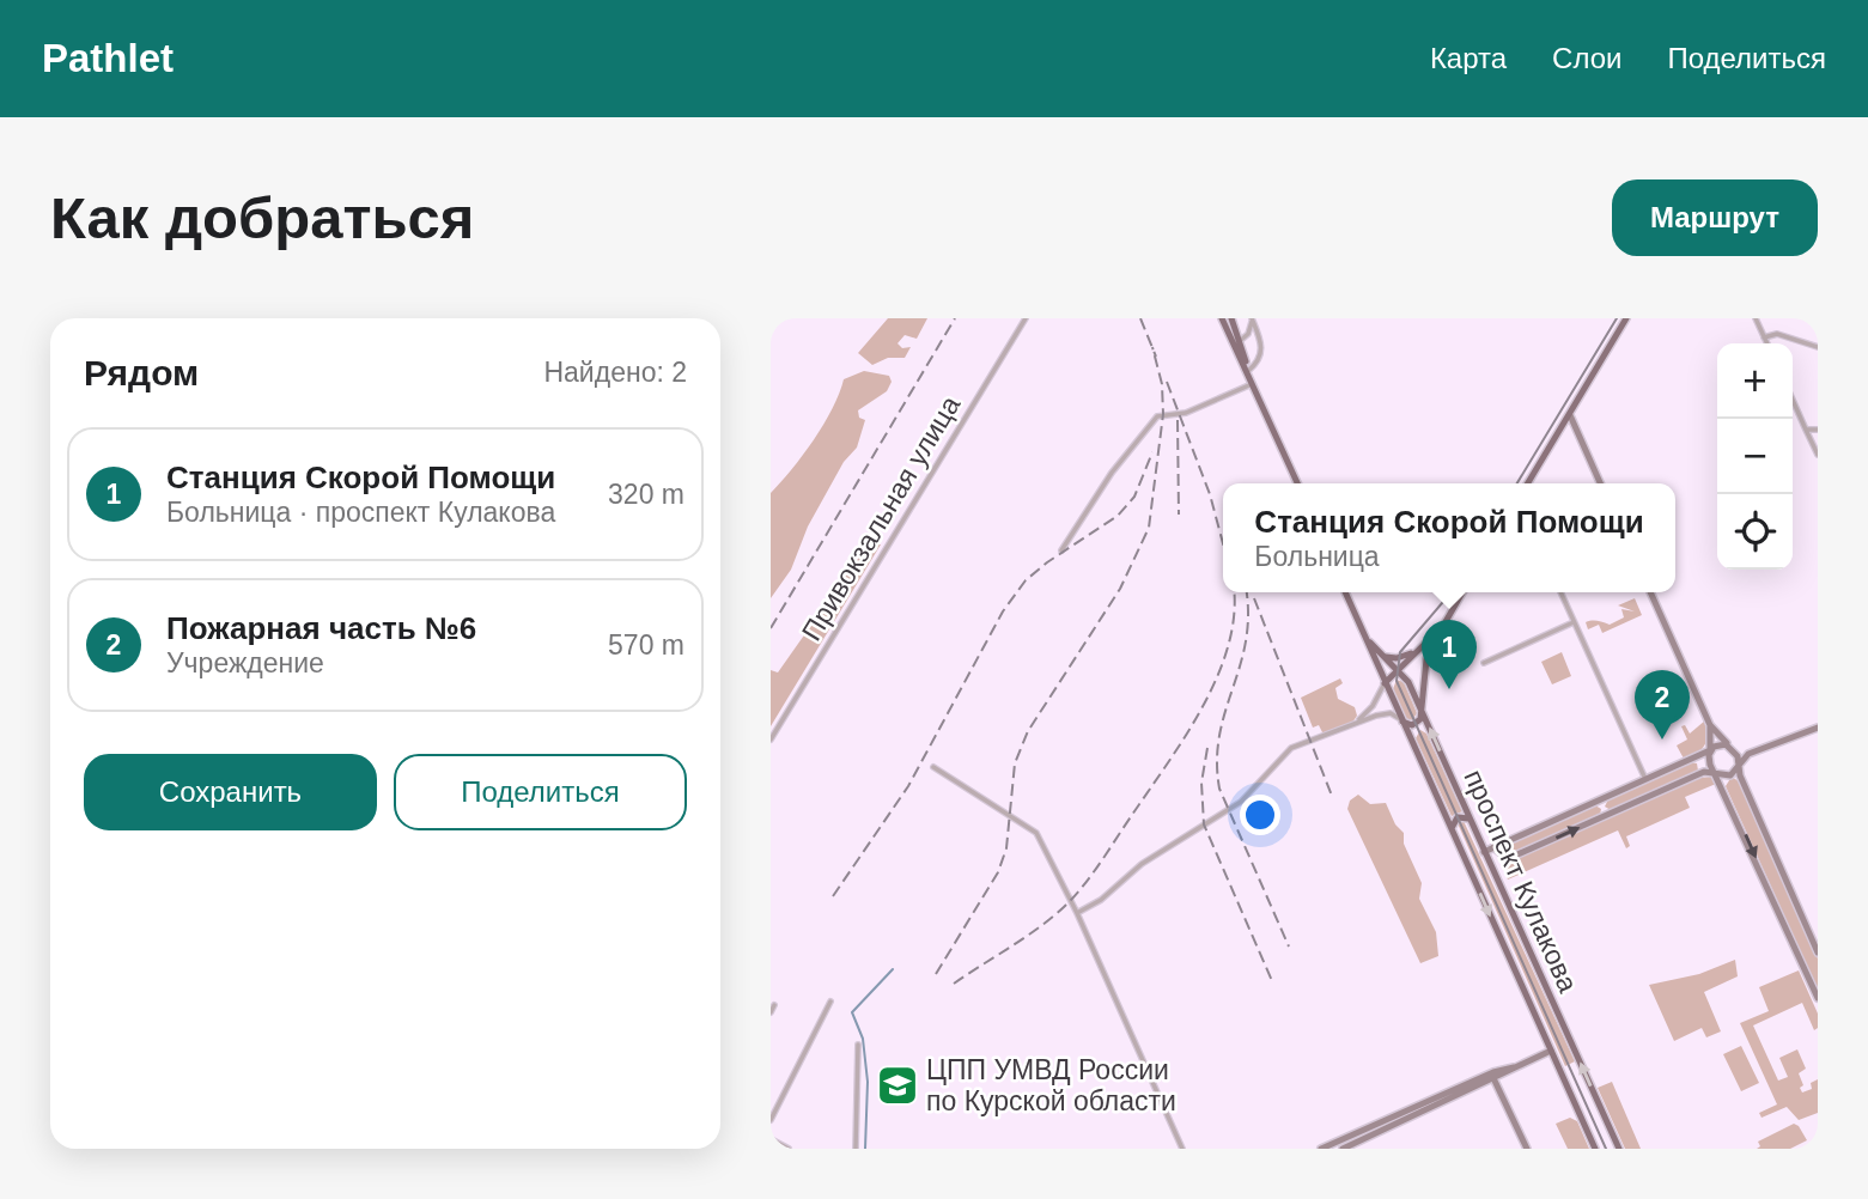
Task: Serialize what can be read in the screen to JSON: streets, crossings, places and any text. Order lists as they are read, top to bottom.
{
  "streets": {
    "main road": ["проспект Кулакова"],
    "street": ["Привокзальная улица"]
  },
  "places": {
    "school or university": ["ЦПП УМВД России по Курской области"]
  },
  "page": {
    "header": "Pathlet",
    "nav": ["Карта", "Слои", "Поделиться"],
    "buttons": [
      "Маршрут",
      ["Сохранить", "Поделиться"]
    ],
    "title": "Как добраться",
    "heading": ["Рядом", "Найдено: 2"],
    "map_buttons": ["+", "−"],
    "list": [
      {
        "mark": "1",
        "name": "Станция Скорой Помощи",
        "note": "Больница · проспект Кулакова",
        "value": "320 m"
      },
      {
        "mark": "2",
        "name": "Пожарная часть №6",
        "note": "Учреждение",
        "value": "570 m"
      }
    ],
    "popup": ["Станция Скорой Помощи", "Больница"],
    "pins": ["1", "2"]
  }
}
